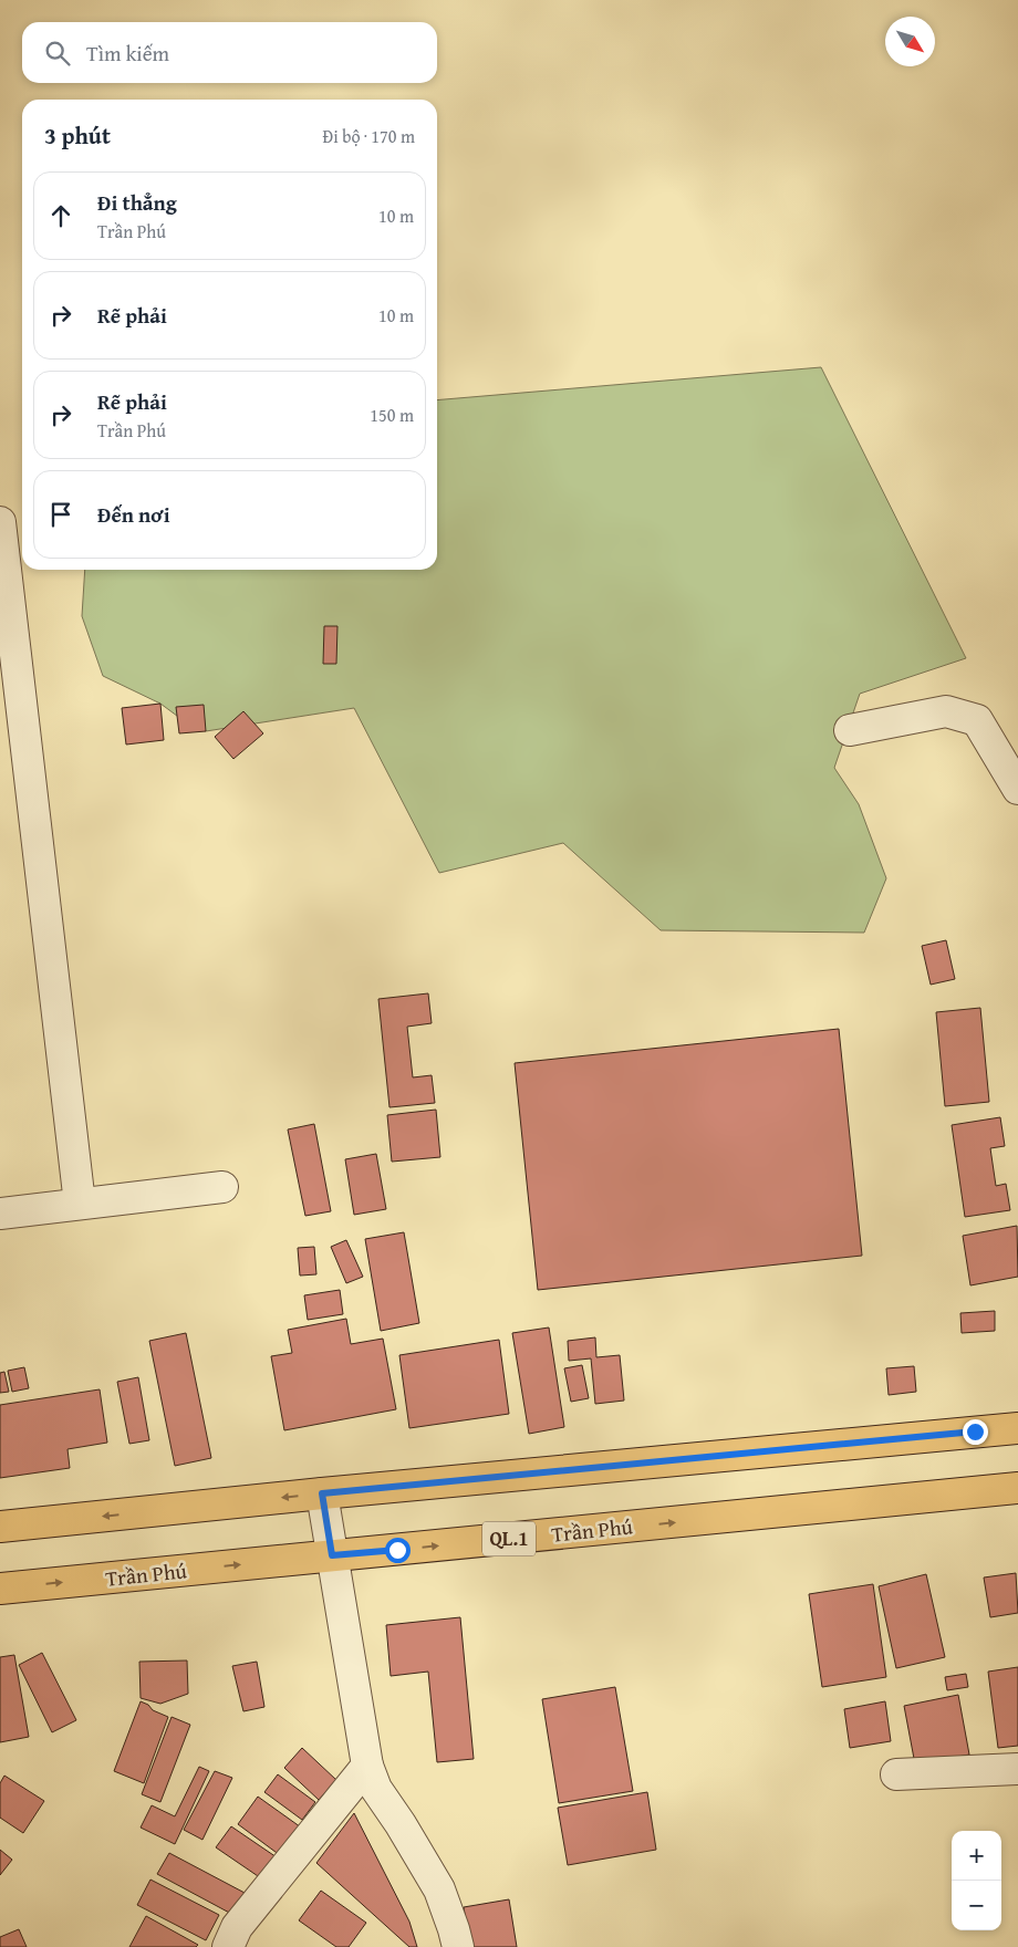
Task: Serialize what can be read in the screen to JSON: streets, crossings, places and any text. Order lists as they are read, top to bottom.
{
  "streets": {
    "main road": ["Trần Phú", "QL.1"]
  },
  "north": "bottom right",
  "page": {
    "search": "Tìm kiếm",
    "heading": ["3 phút", "Đi bộ · 170 m"],
    "list": [
      ["Đi thẳng", "Trần Phú", "10 m"],
      ["Rẽ phải", "10 m"],
      ["Rẽ phải", "Trần Phú", "150 m"],
      "Đến nơi"
    ],
    "map_buttons": ["+", "−"]
  }
}
